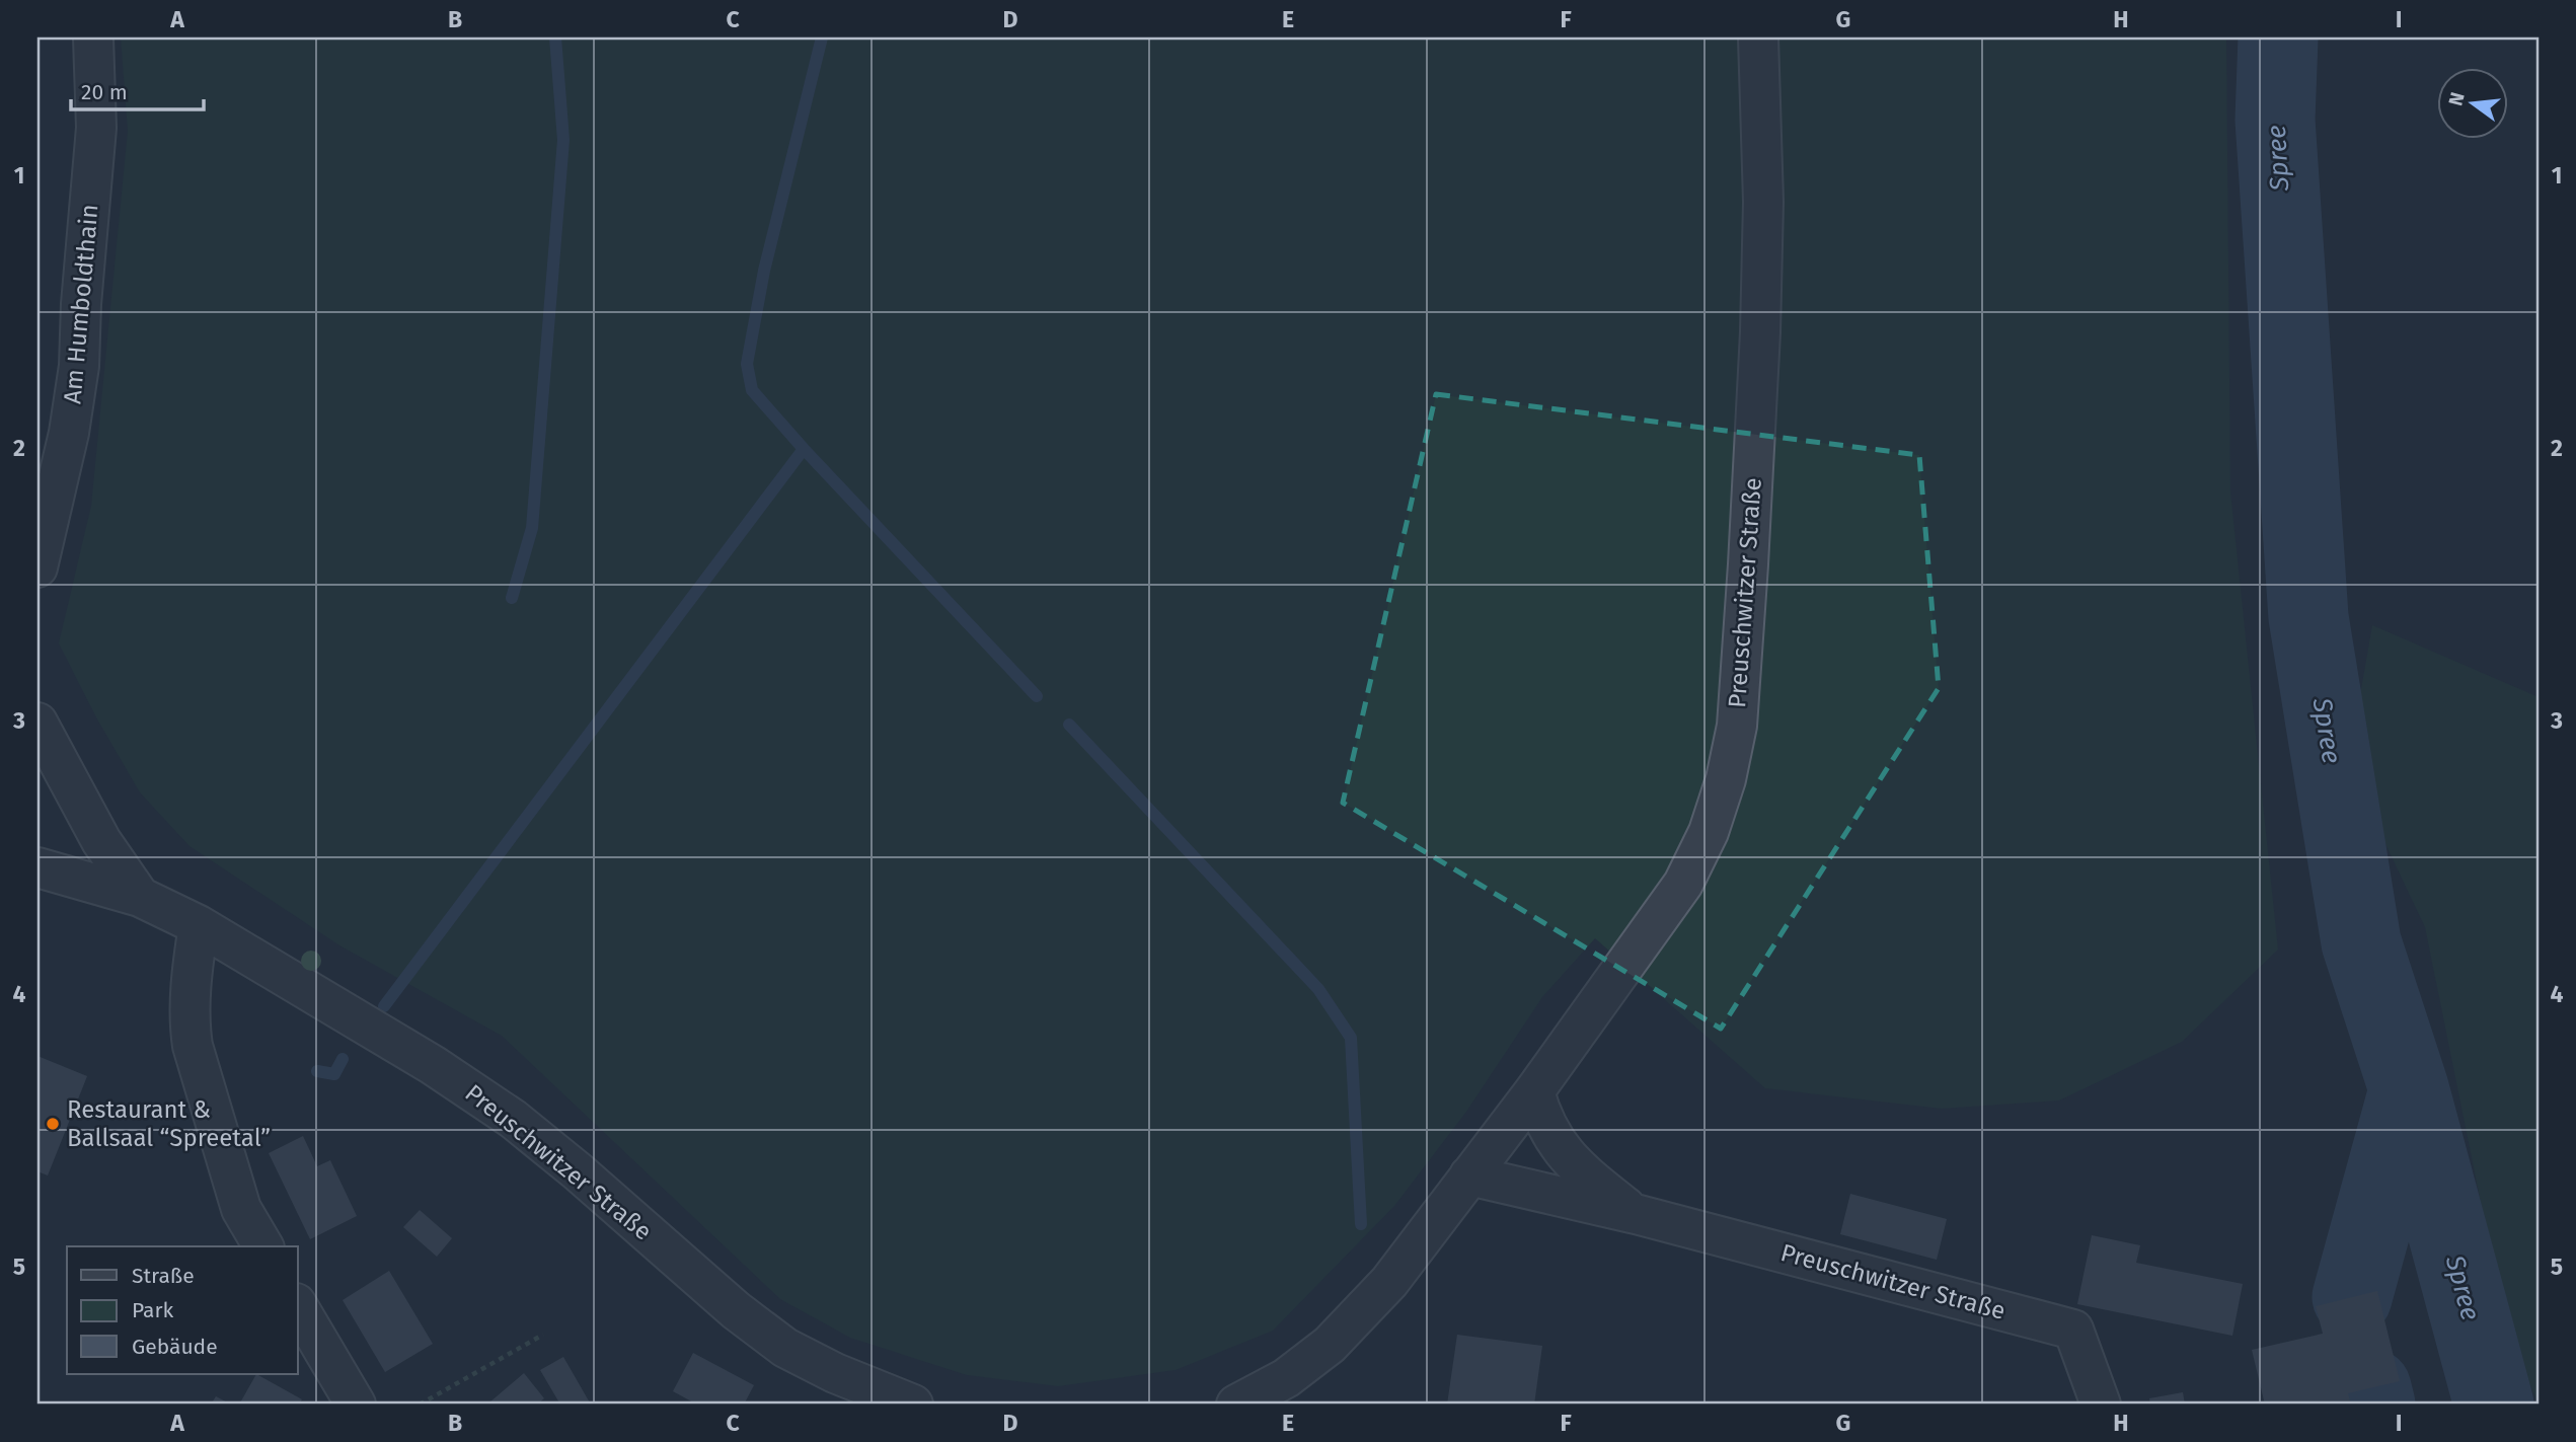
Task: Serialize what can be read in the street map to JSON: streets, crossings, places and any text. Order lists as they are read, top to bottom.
{
  "streets": {
    "street": ["Am Humboldthain", "Preuschwitzer Straße"]
  },
  "water": ["Spree"],
  "places": ["Restaurant & Ballsaal “Spreetal”"],
  "legend": ["Straße", "Park", "Gebäude"],
  "scale_bar": "20 m",
  "north": "left",
  "grid": {
    "columns": [
      "A",
      "B",
      "C",
      "D",
      "E",
      "F",
      "G",
      "H",
      "I"
    ],
    "rows": [
      "1",
      "2",
      "3",
      "4",
      "5"
    ]
  }
}
